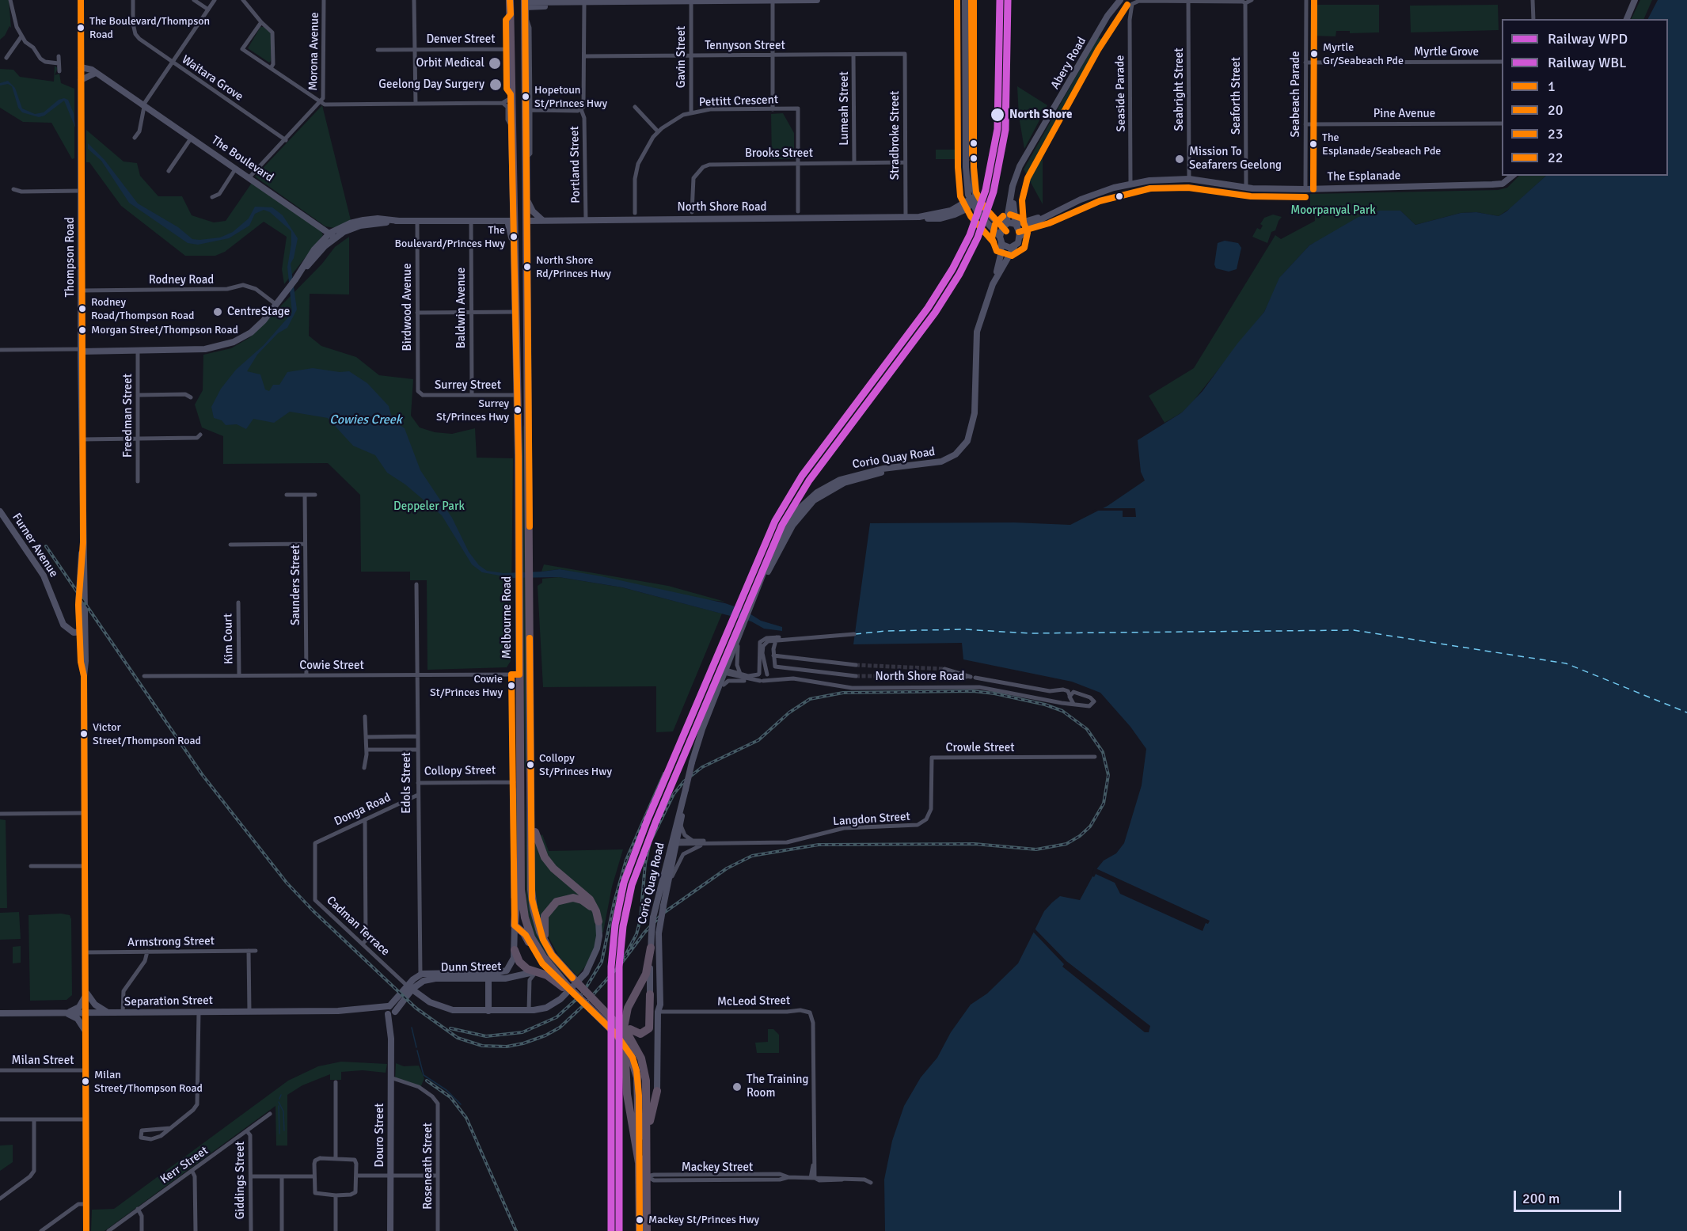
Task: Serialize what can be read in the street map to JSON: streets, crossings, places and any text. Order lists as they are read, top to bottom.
{
  "streets": {
    "highway": ["Melbourne Road", "Collopy Street"],
    "main road": [
      "Abery Road",
      "The Boulevard",
      "The Esplanade",
      "North Shore Road",
      "Thompson Road",
      "Corio Quay Road",
      "Furner Avenue",
      "Dunn Street",
      "Separation Street",
      "Douro Street"
    ],
    "street": [
      "Denver Street",
      "Tennyson Street",
      "Morona Avenue",
      "Myrtle Grove",
      "Gavin Street",
      "Waitara Grove",
      "Seabright Street",
      "Seaside Parade",
      "Seabeach Parade",
      "Seaforth Street",
      "Pettitt Crescent",
      "Lumeah Street",
      "Pine Avenue",
      "Stradbroke Street",
      "Brooks Street",
      "Portland Street",
      "Rodney Road",
      "Birdwood Avenue",
      "Baldwin Avenue",
      "Surrey Street",
      "Freedman Street",
      "Saunders Street",
      "Kim Court",
      "Cowie Street",
      "Crowle Street",
      "Edols Street",
      "Donga Road",
      "Langdon Street",
      "Cadman Terrace",
      "Armstrong Street",
      "McLeod Street",
      "Milan Street",
      "Kerr Street",
      "Roseneath Street",
      "Mackey Street",
      "Giddings Street"
    ]
  },
  "crossings": [
    ["Tennyson Street", "Gavin Street"],
    ["Tennyson Street", "Lumeah Street"],
    ["Tennyson Street", "Stradbroke Street"],
    ["Myrtle Grove", "Seabeach Parade"],
    ["Gavin Street", "Pettitt Crescent"],
    ["Abery Road", "The Esplanade"],
    ["Abery Road", "Corio Quay Road"],
    ["Seabright Street", "Seaside Parade"],
    ["Seabright Street", "The Esplanade"],
    ["Seaside Parade", "The Esplanade"],
    ["Seabeach Parade", "Pine Avenue"],
    ["Seabeach Parade", "The Esplanade"],
    ["Seaforth Street", "The Esplanade"],
    ["Pettitt Crescent", "Brooks Street"],
    ["Lumeah Street", "Brooks Street"],
    ["Stradbroke Street", "Brooks Street"],
    ["Stradbroke Street", "North Shore Road"],
    ["The Boulevard", "Thompson Road"],
    ["Portland Street", "North Shore Road"],
    ["The Esplanade", "Corio Quay Road"],
    ["North Shore Road", "Corio Quay Road"],
    ["North Shore Road", "Melbourne Road"],
    ["Thompson Road", "Rodney Road"],
    ["Thompson Road", "Furner Avenue"],
    ["Thompson Road", "Armstrong Street"],
    ["Thompson Road", "Separation Street"],
    ["Thompson Road", "Milan Street"],
    ["Birdwood Avenue", "Surrey Street"],
    ["Baldwin Avenue", "Surrey Street"],
    ["Surrey Street", "Melbourne Road"],
    ["Corio Quay Road", "Langdon Street"],
    ["Corio Quay Road", "McLeod Street"],
    ["Saunders Street", "Cowie Street"],
    ["Melbourne Road", "Cowie Street"],
    ["Melbourne Road", "Collopy Street"],
    ["Kim Court", "Cowie Street"],
    ["Cowie Street", "Edols Street"],
    ["Crowle Street", "Langdon Street"],
    ["Collopy Street", "Edols Street"],
    ["Edols Street", "Donga Road"],
    ["Edols Street", "Dunn Street"],
    ["Donga Road", "Cadman Terrace"],
    ["Separation Street", "Douro Street"],
    ["McLeod Street", "Mackey Street"],
    ["Douro Street", "Roseneath Street"],
    ["Kerr Street", "Giddings Street"]
  ],
  "water": ["Cowies Creek"],
  "parks": ["Moorpanyal Park", "Deppeler Park"],
  "places": [
    "The Boulevard/Thompson Road",
    "Myrtle Gr/Seabeach Pde",
    "Orbit Medical",
    "Geelong Day Surgery",
    "Hopetoun St/Princes Hwy",
    "North Shore",
    "The Esplanade/Seabeach Pde",
    "Mission To Seafarers Geelong",
    "The Boulevard/Princes Hwy",
    "North Shore Rd/Princes Hwy",
    "Rodney Road/Thompson Road",
    "CentreStage",
    "Morgan Street/Thompson Road",
    "Surrey St/Princes Hwy",
    "Cowie St/Princes Hwy",
    "Victor Street/Thompson Road",
    "Collopy St/Princes Hwy",
    "Milan Street/Thompson Road",
    "The Training Room",
    "Mackey St/Princes Hwy"
  ],
  "lines": [
    "rail line WPD",
    "rail line WBL",
    "transit line 1",
    "transit line 20",
    "transit line 23",
    "transit line 22"
  ],
  "legend": [
    "Railway WPD",
    "Railway WBL",
    "1",
    "20",
    "23",
    "22"
  ],
  "scale_bar": "200 m"
}
